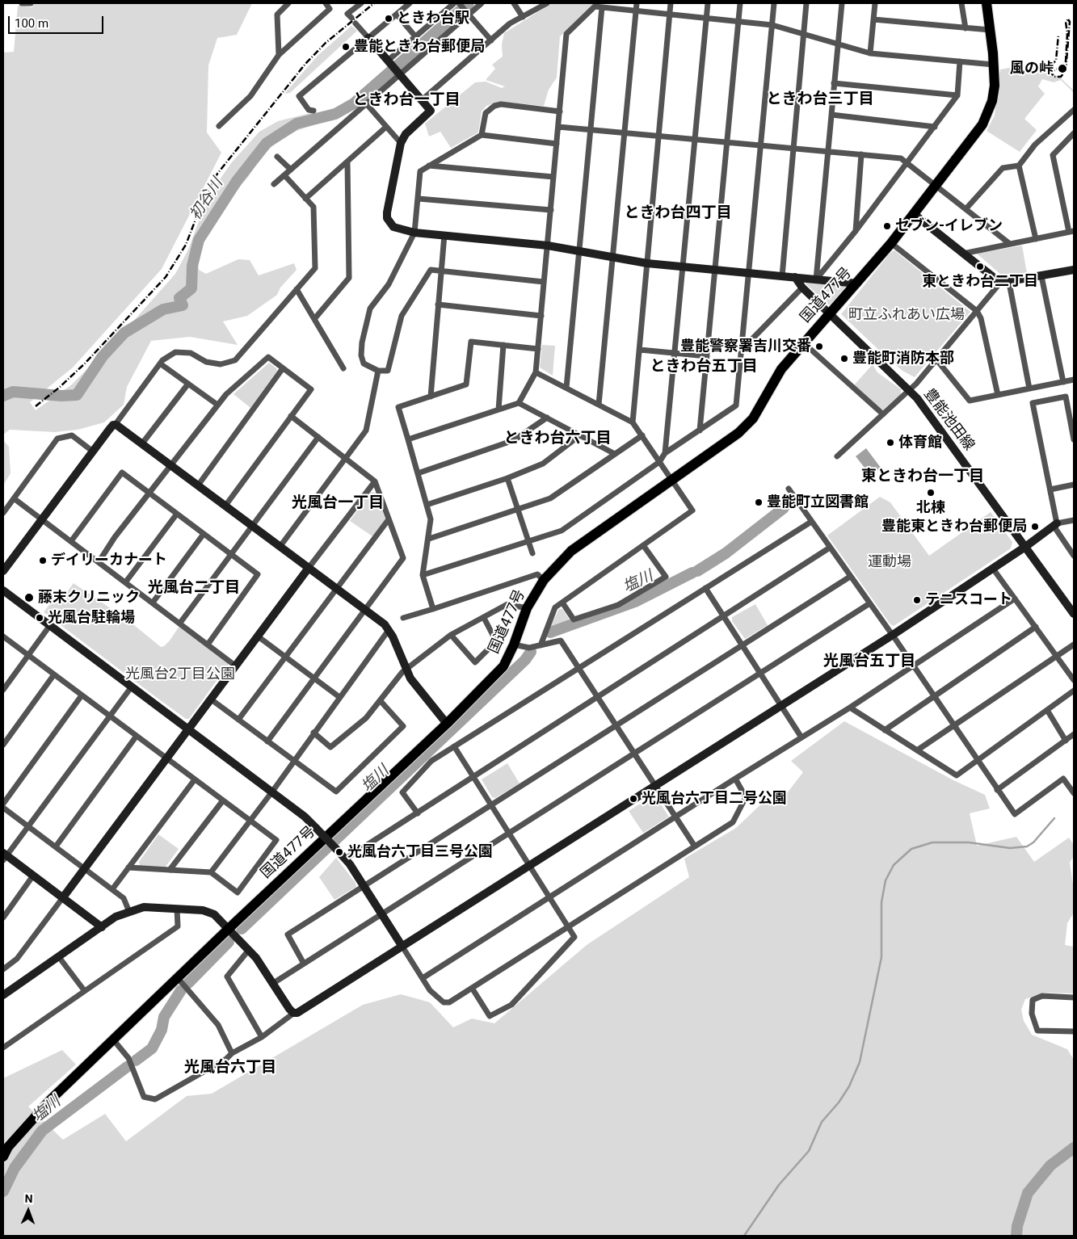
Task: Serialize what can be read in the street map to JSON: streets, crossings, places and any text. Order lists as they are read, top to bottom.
{
  "streets": {
    "highway": ["国道477号"],
    "street": ["豊能池田線"]
  },
  "crossings": [
    ["国道477号", "豊能池田線"]
  ],
  "districts": [
    "ときわ台三丁目",
    "ときわ台一丁目",
    "ときわ台四丁目",
    "ときわ台五丁目",
    "ときわ台六丁目",
    "東ときわ台一丁目",
    "光風台一丁目",
    "光風台二丁目",
    "光風台五丁目",
    "光風台六丁目"
  ],
  "water": ["初谷川", "塩川"],
  "parks": ["町立ふれあい広場", "運動場", "光風台2丁目公園"],
  "places": [
    "ときわ台駅",
    "豊能ときわ台郵便局",
    "風の峠",
    "セブン-イレブン",
    "東ときわ台二丁目",
    "豊能警察署吉川交番",
    "豊能町消防本部",
    "体育館",
    "北棟",
    "豊能町立図書館",
    "豊能東ときわ台郵便局",
    "デイリーカナート",
    "藤末クリニック",
    "テニスコート",
    "光風台駐輪場",
    "光風台六丁目二号公園",
    "光風台六丁目三号公園"
  ],
  "scale_bar": "100 m",
  "north": "top"
}
